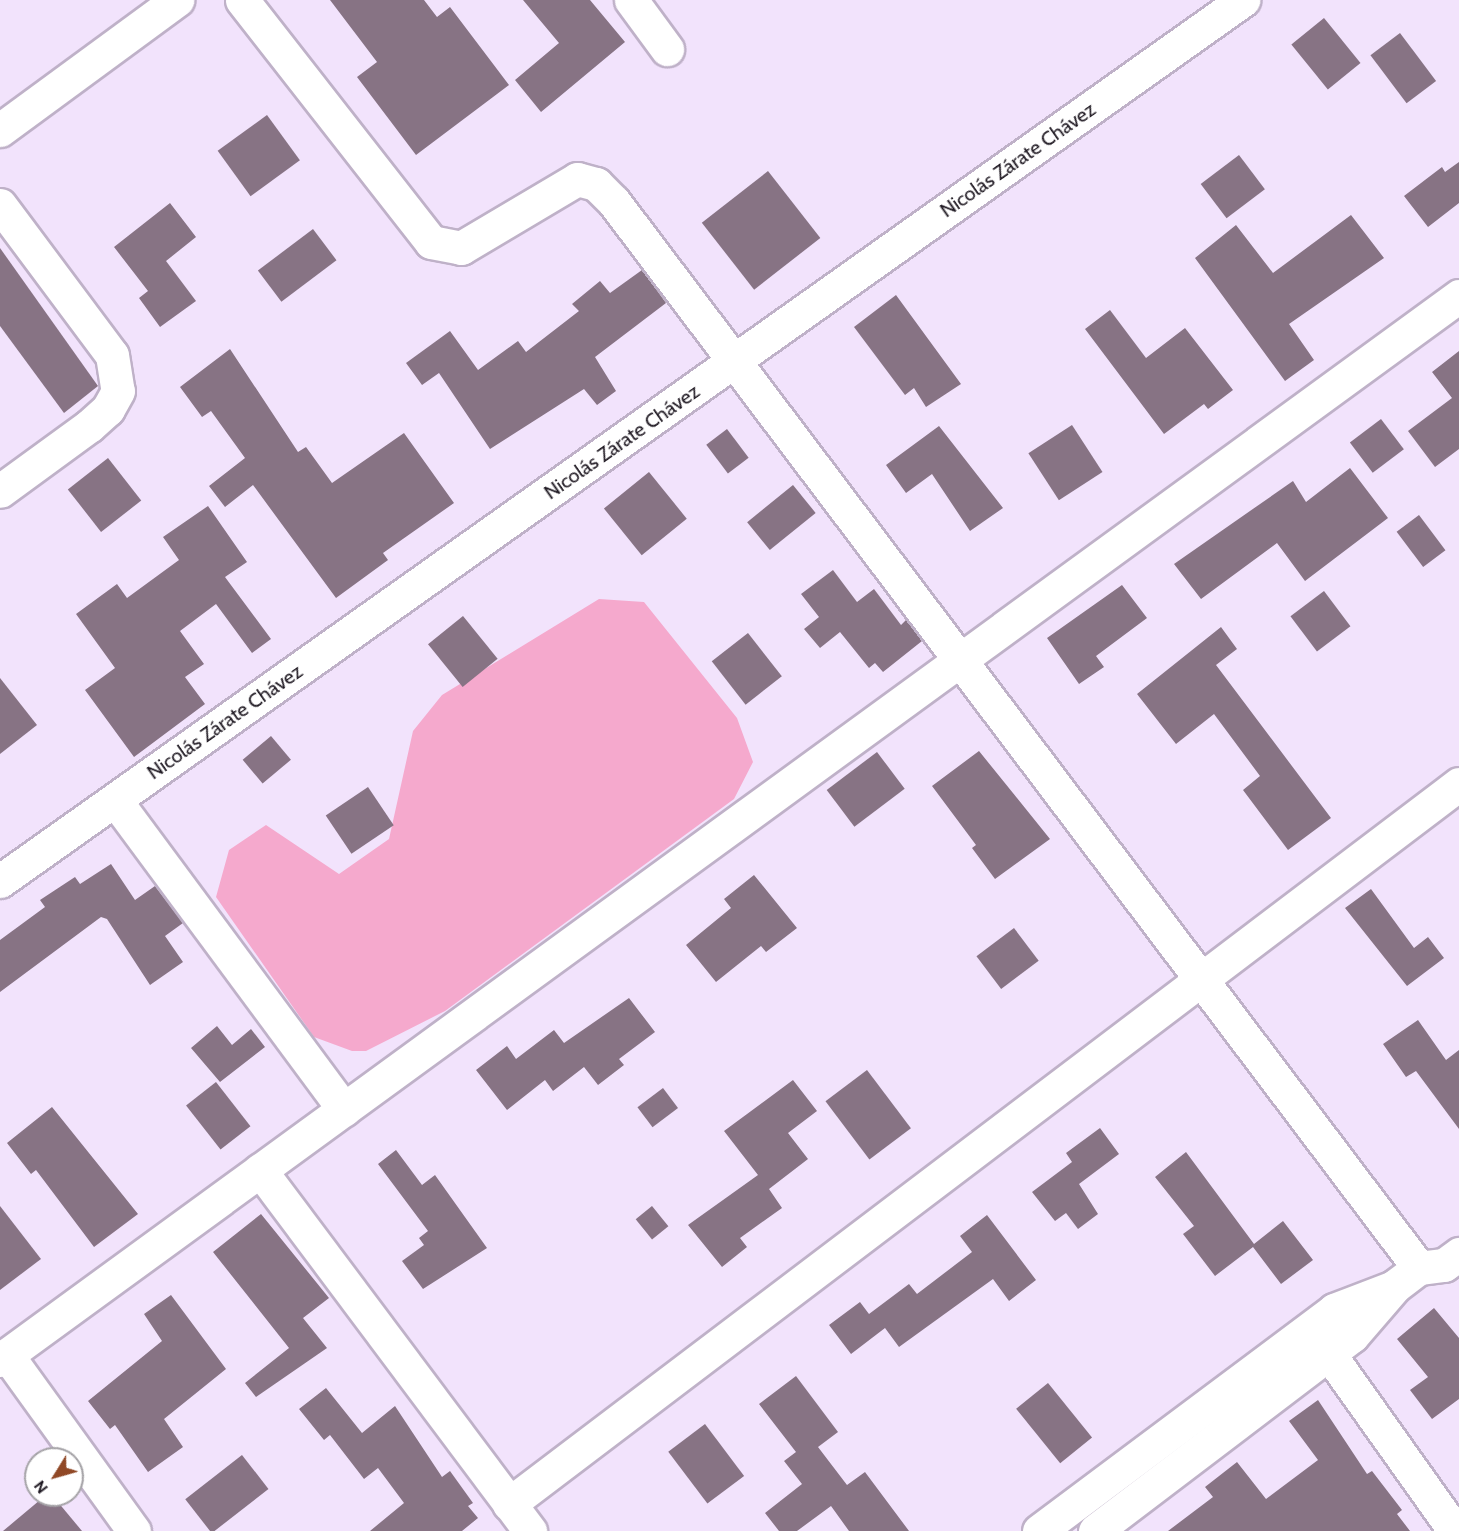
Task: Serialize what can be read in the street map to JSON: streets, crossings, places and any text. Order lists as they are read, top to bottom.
{
  "streets": {
    "street": ["Nicolás Zárate Chávez"]
  },
  "north": "bottom left"
}
